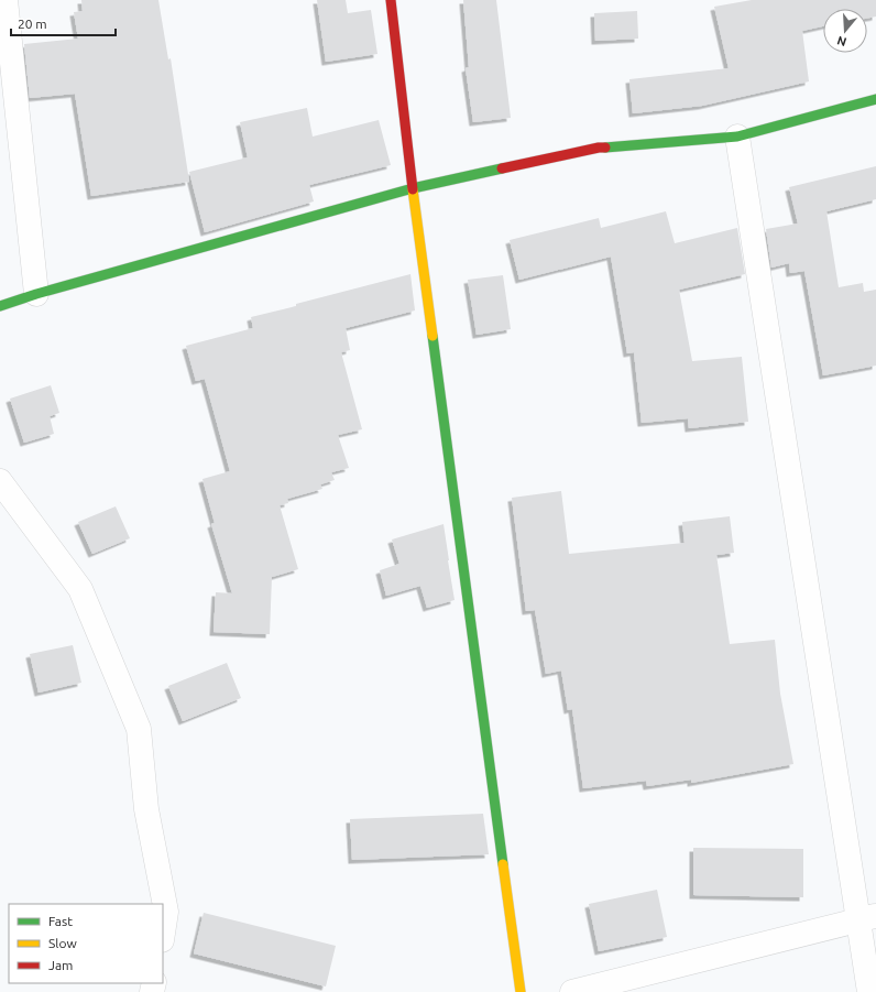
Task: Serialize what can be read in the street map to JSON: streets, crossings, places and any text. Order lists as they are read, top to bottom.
{
  "legend": ["Fast", "Slow", "Jam"],
  "scale_bar": "20 m",
  "north": "bottom"
}
